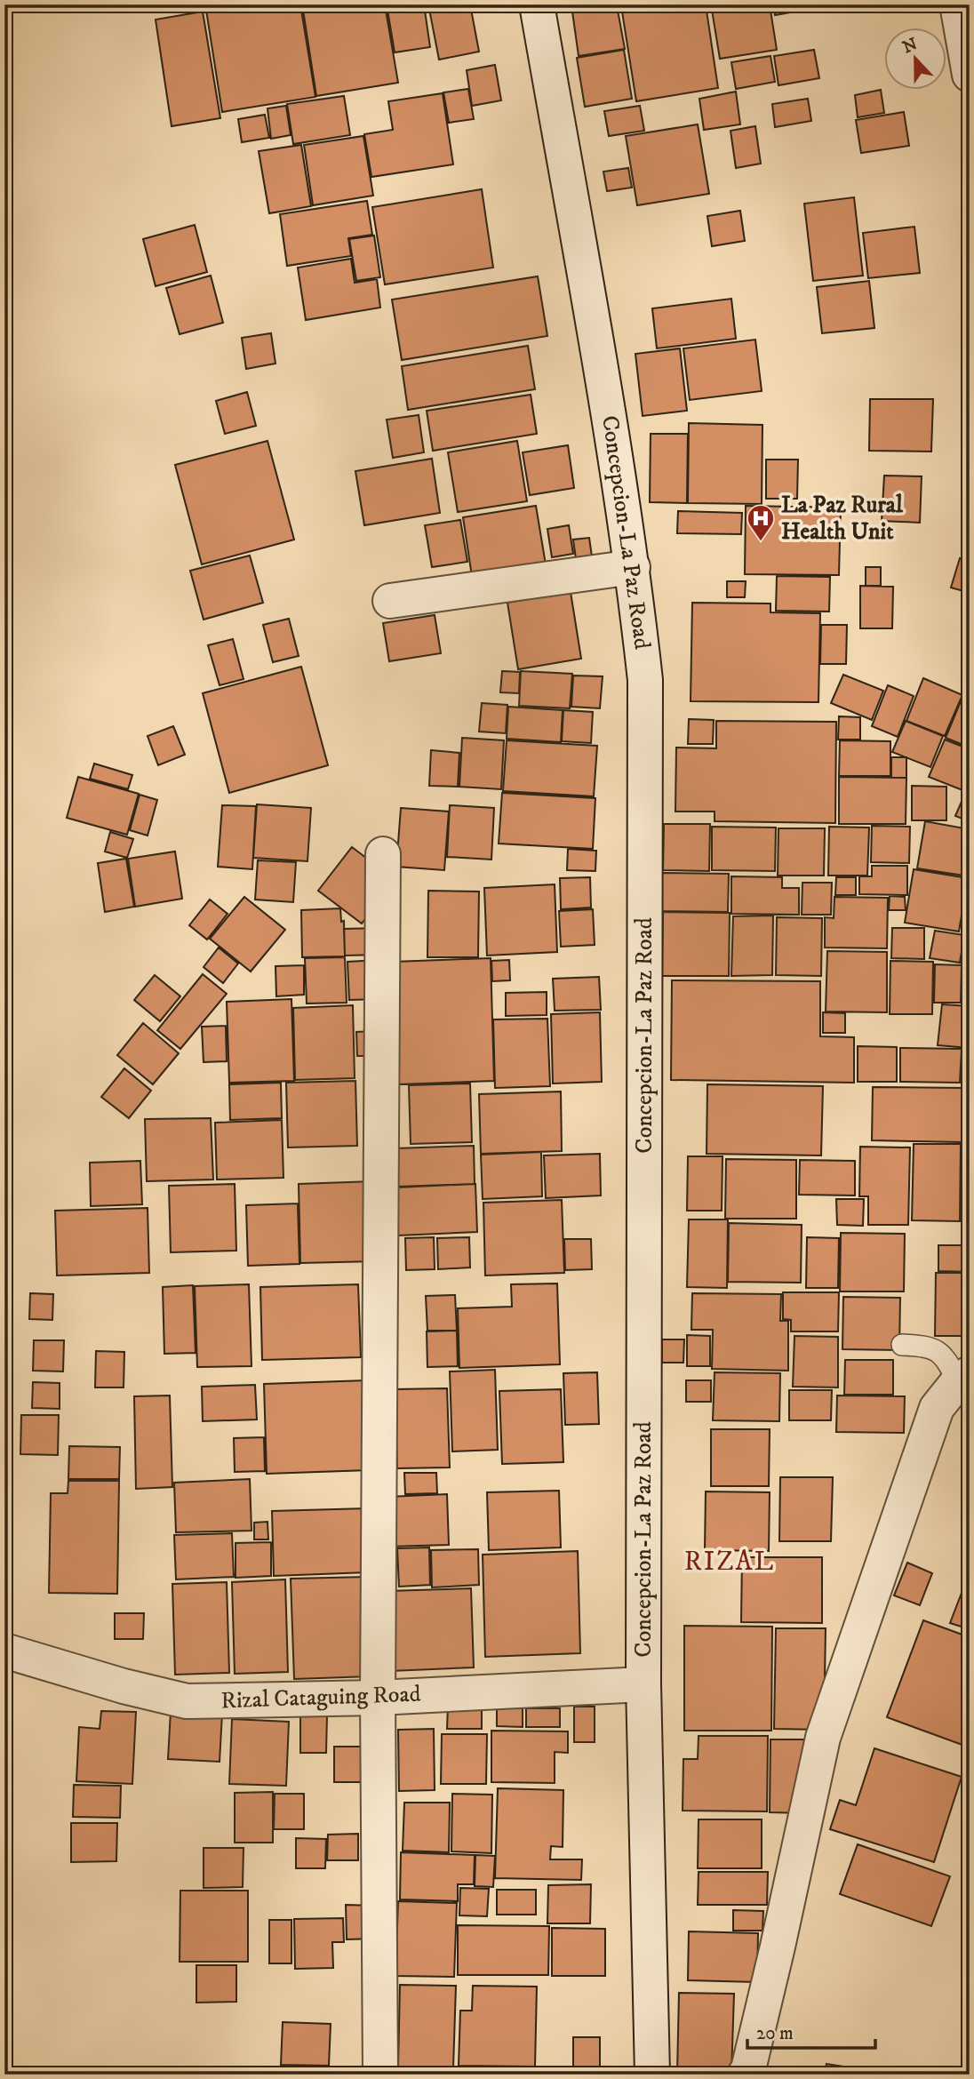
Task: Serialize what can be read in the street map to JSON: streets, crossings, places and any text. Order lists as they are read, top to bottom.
{
  "streets": {
    "street": ["Concepcion-La Paz Road", "Rizal Cataguing Road"]
  },
  "crossings": [
    ["Concepcion-La Paz Road", "Rizal Cataguing Road"]
  ],
  "districts": ["RIZAL"],
  "places": {
    "hospital": ["La Paz Rural Health Unit"]
  },
  "scale_bar": "20 m",
  "north": "top"
}
